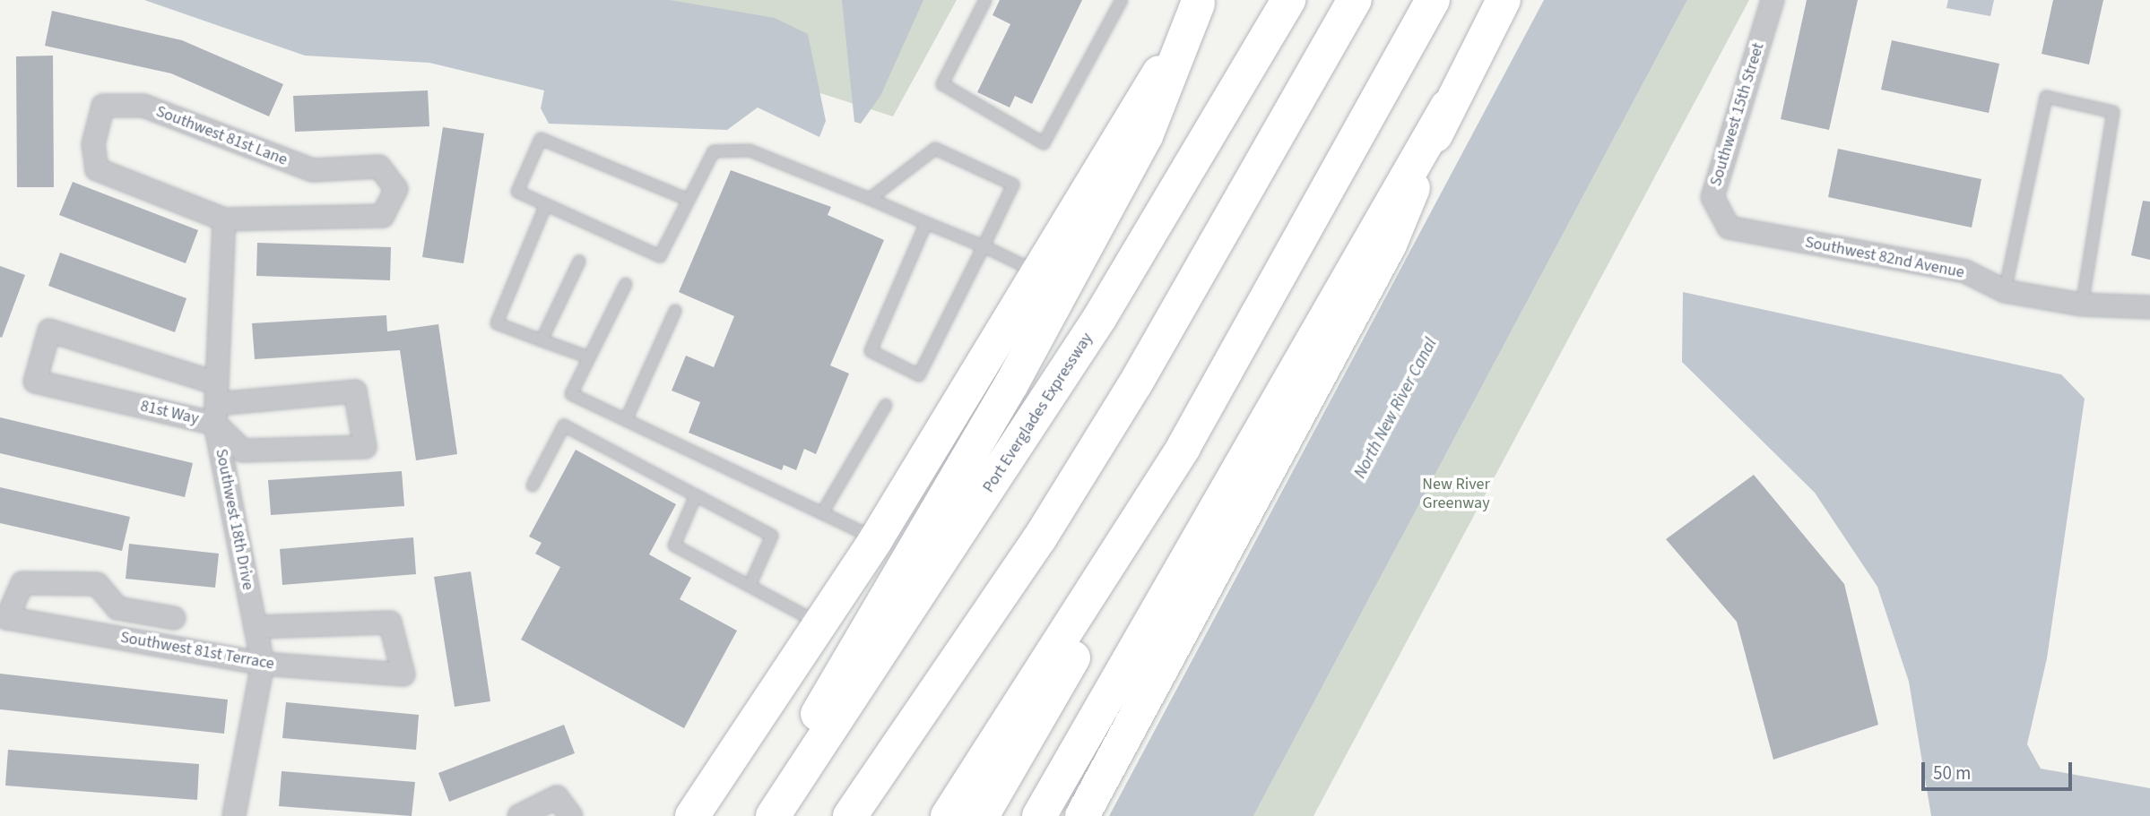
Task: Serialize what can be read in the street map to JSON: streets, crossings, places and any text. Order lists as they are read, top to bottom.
{
  "streets": {
    "main road": ["Port Everglades Expressway"],
    "street": [
      "Southwest 15th Street",
      "Southwest 81st Lane",
      "Southwest 82nd Avenue",
      "81st Way",
      "Southwest 18th Drive",
      "Southwest 81st Terrace"
    ]
  },
  "crossings": [
    ["Southwest 15th Street", "Southwest 82nd Avenue"],
    ["Southwest 81st Lane", "Southwest 18th Drive"],
    ["81st Way", "Southwest 18th Drive"],
    ["Southwest 18th Drive", "Southwest 81st Terrace"]
  ],
  "water": ["North New River Canal"],
  "parks": ["New River Greenway"],
  "scale_bar": "50 m"
}
